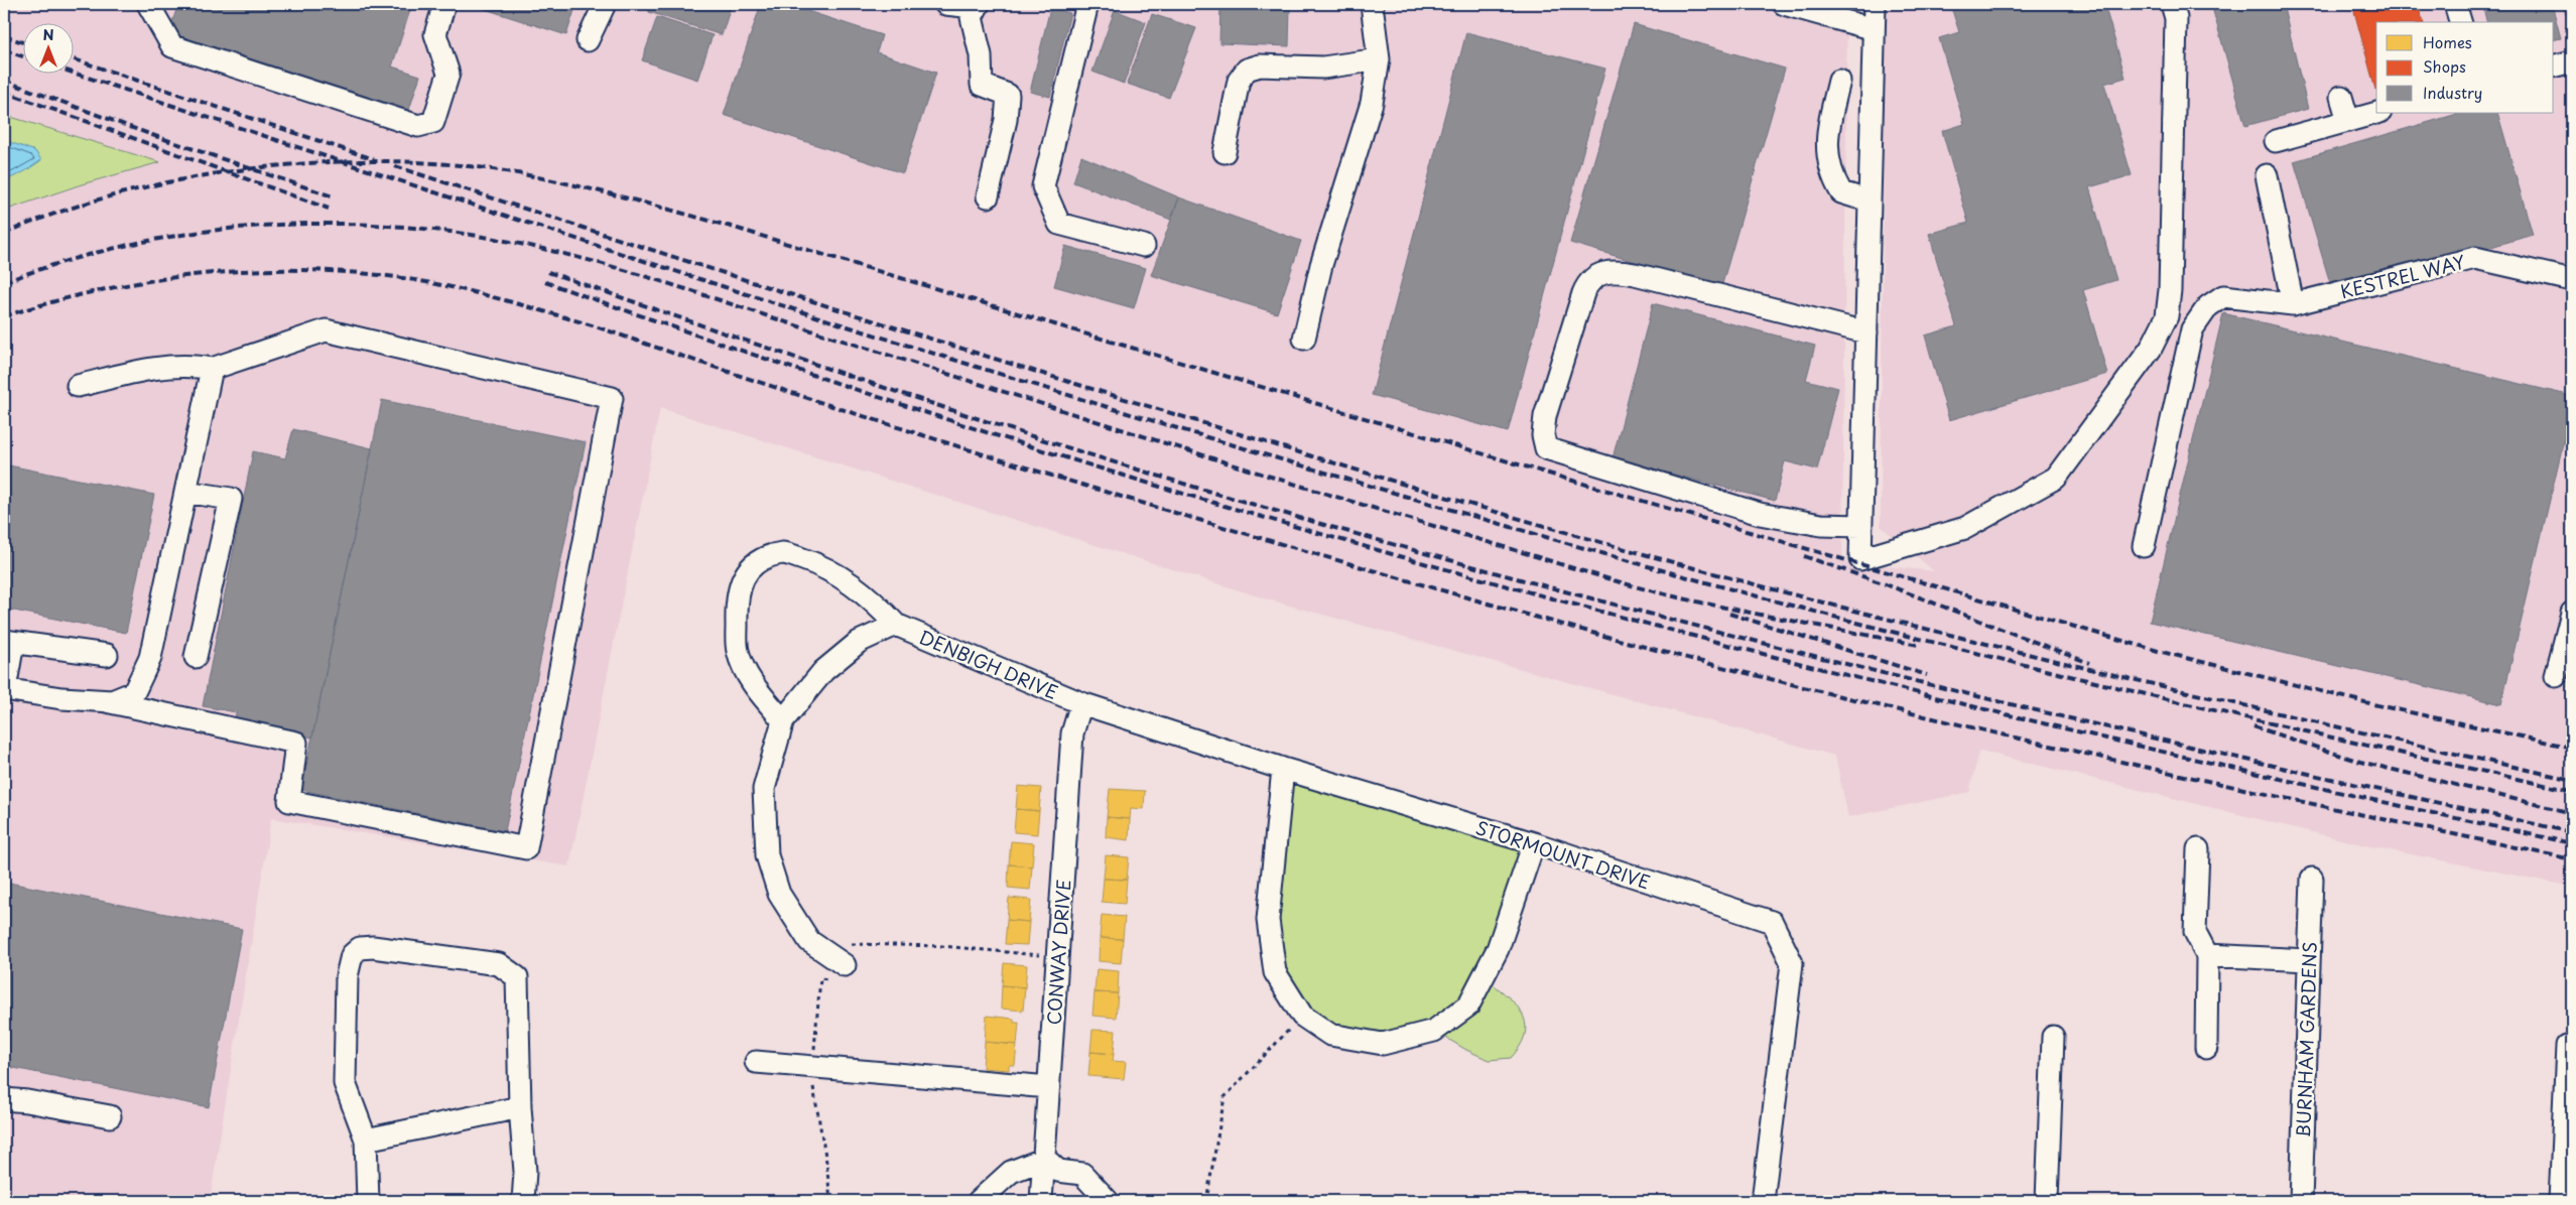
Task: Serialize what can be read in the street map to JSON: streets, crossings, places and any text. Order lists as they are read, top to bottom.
{
  "streets": {
    "street": [
      "KESTREL WAY",
      "DENBIGH DRIVE",
      "STORMOUNT DRIVE",
      "CONWAY DRIVE",
      "BURNHAM GARDENS"
    ]
  },
  "crossings": [
    ["DENBIGH DRIVE", "STORMOUNT DRIVE"],
    ["DENBIGH DRIVE", "CONWAY DRIVE"],
    ["STORMOUNT DRIVE", "CONWAY DRIVE"]
  ],
  "legend": ["Homes", "Shops", "Industry"],
  "north": "top"
}
